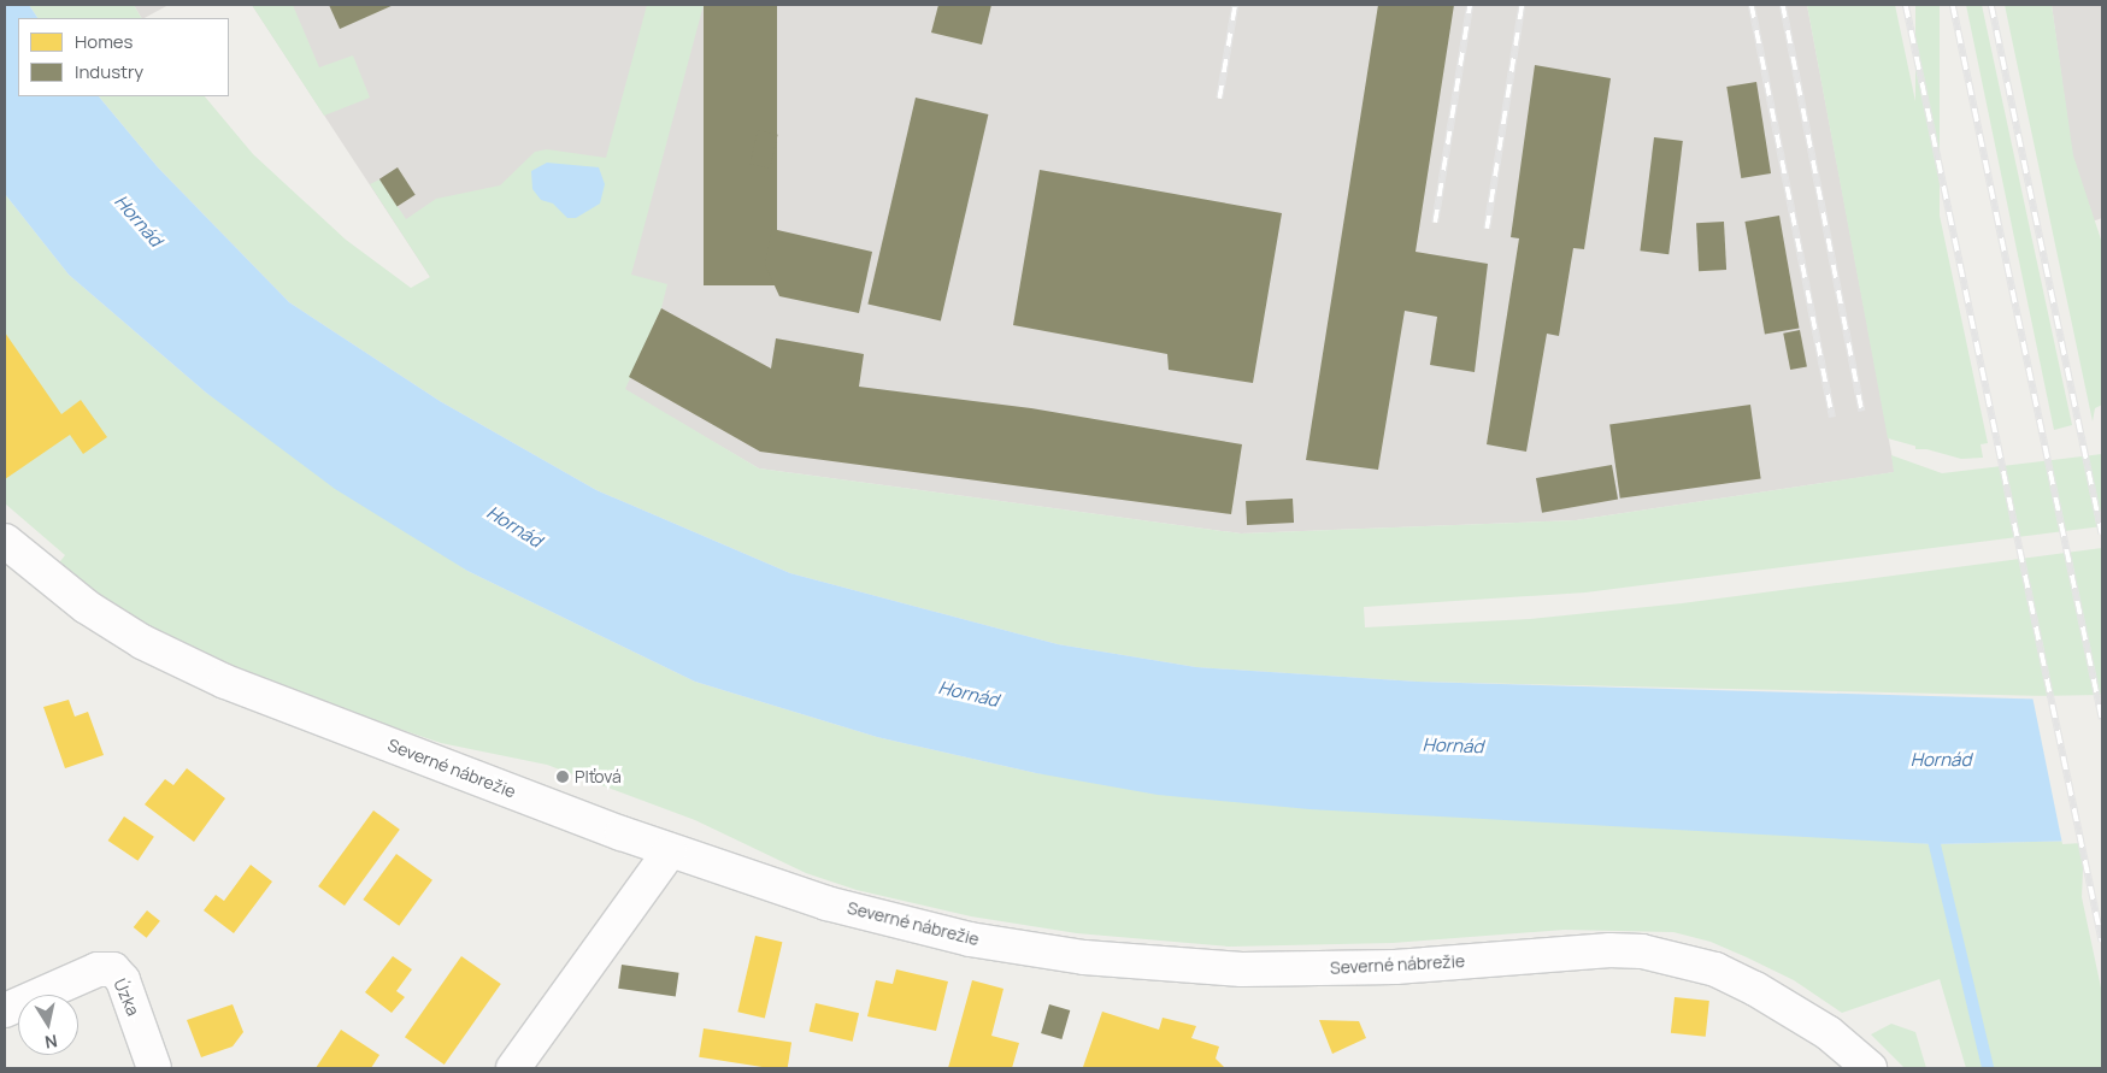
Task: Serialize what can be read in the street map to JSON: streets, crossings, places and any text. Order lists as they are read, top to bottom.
{
  "streets": {
    "street": ["Severné nábrežie", "Úzka"]
  },
  "water": ["Hornád"],
  "places": ["Plťová"],
  "legend": ["Homes", "Industry"],
  "north": "bottom"
}
